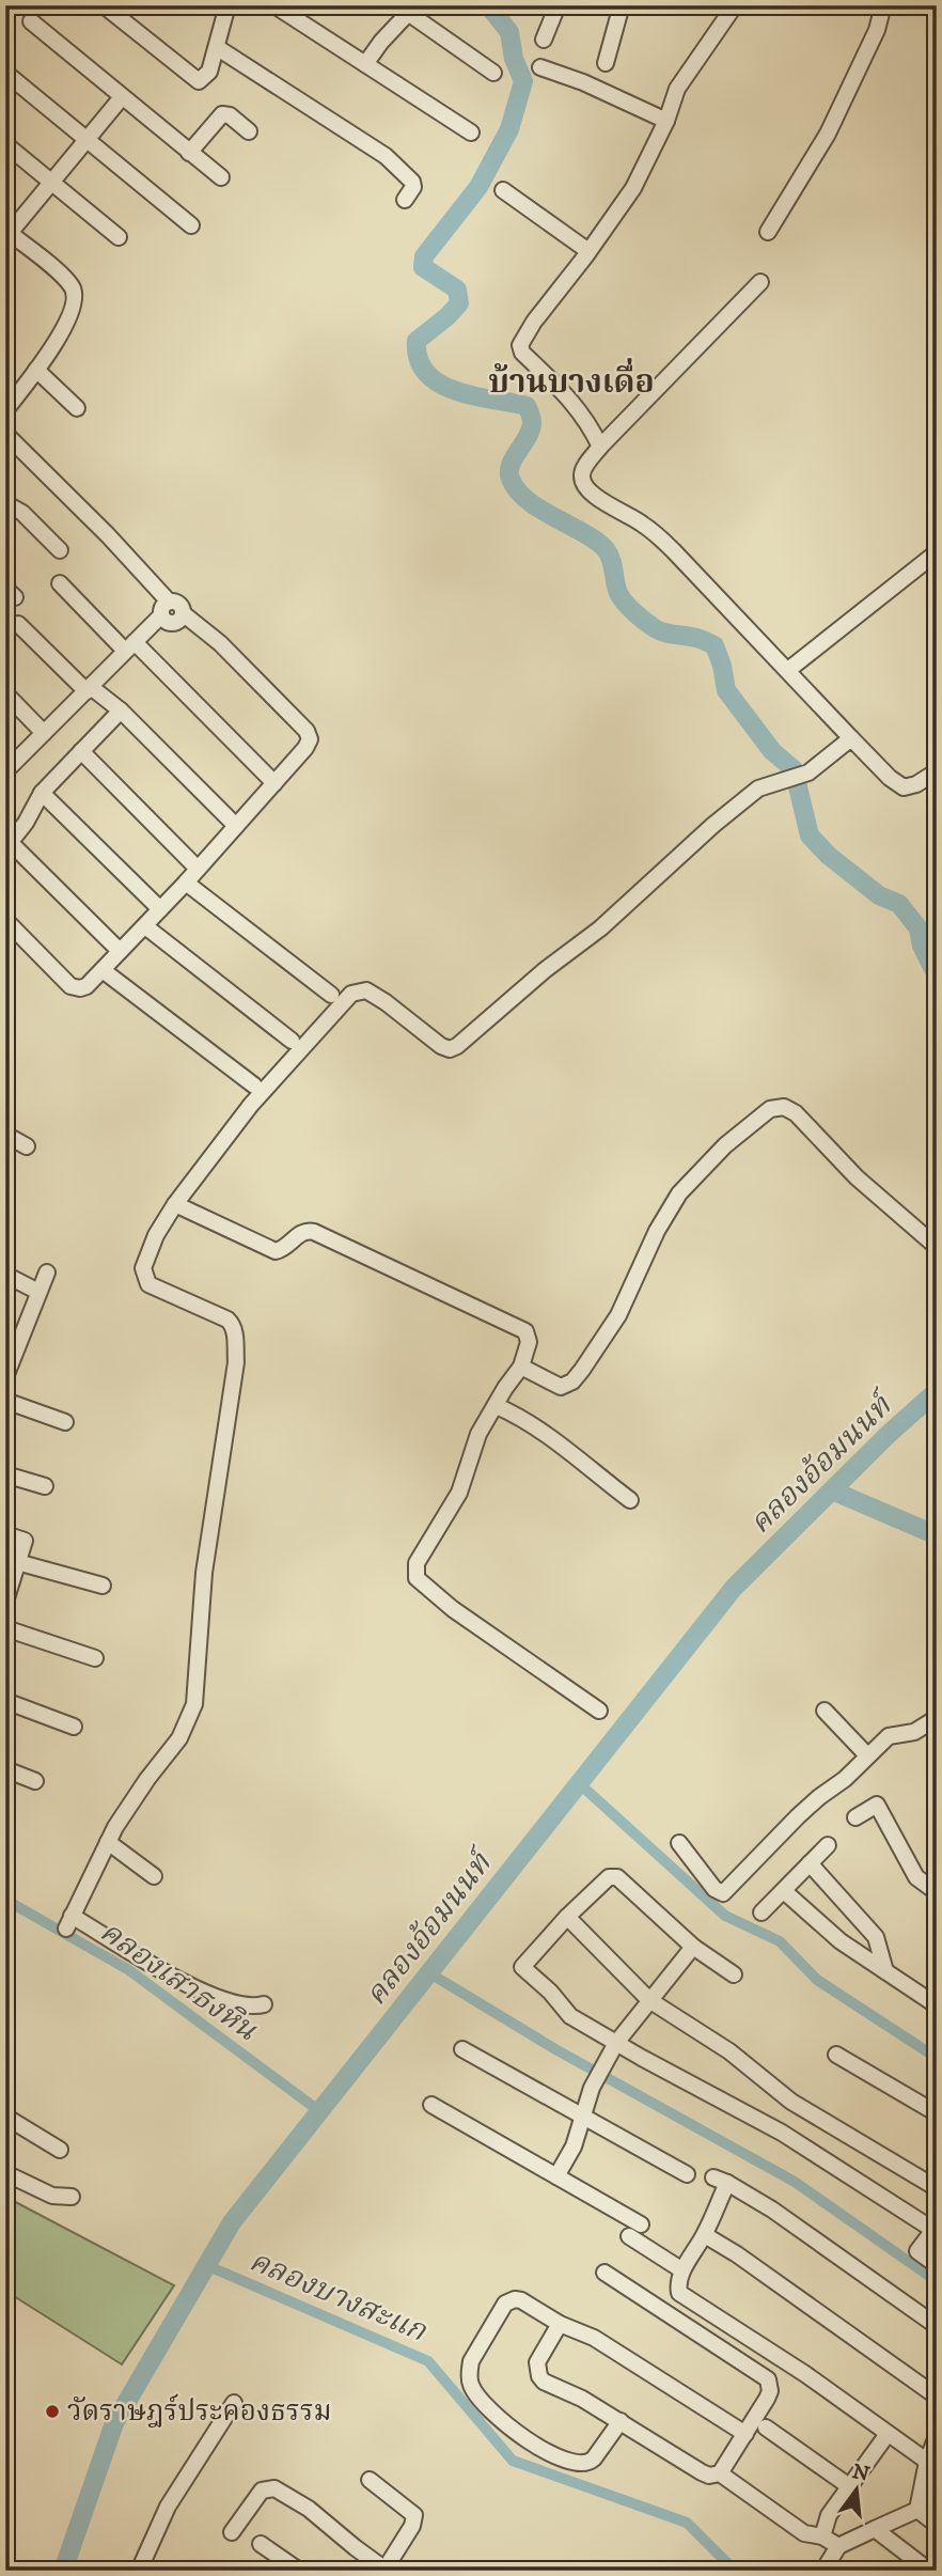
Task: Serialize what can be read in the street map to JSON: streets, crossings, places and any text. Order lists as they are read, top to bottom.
{
  "districts": ["บ้านบางเดื่อ"],
  "water": ["คลองอ้อมนนท์", "คลองเสาธงหิน", "คลองบางสะแก"],
  "places": ["วัดราษฎร์ประคองธรรม"],
  "north": "top"
}
